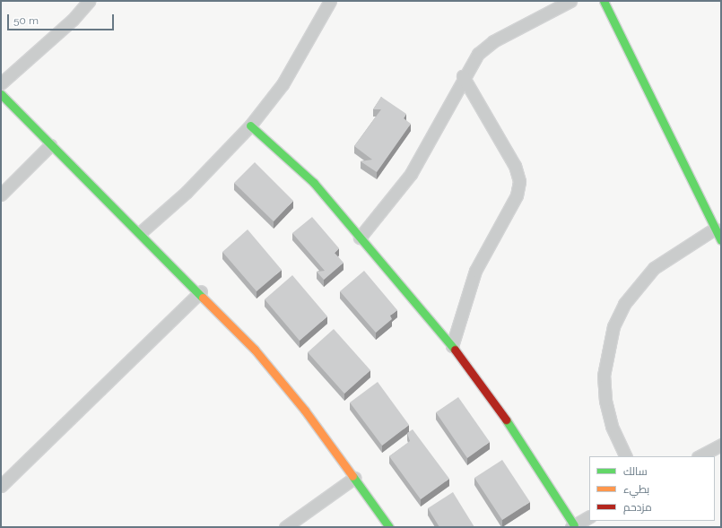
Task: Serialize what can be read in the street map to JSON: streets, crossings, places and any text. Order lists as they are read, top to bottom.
{
  "legend": ["سالك", "بطيء", "مزدحم"],
  "scale_bar": "50 m"
}
